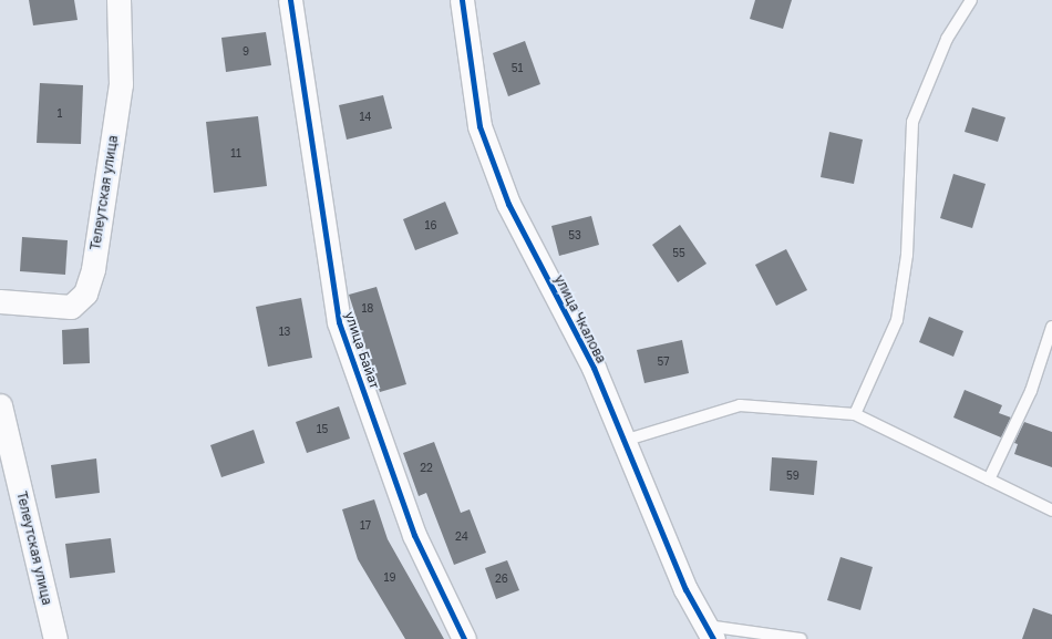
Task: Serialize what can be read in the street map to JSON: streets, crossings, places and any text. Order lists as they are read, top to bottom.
{
  "streets": {
    "street": ["Телеутская улица", "улица Чкалова", "улица Байат"]
  },
  "house_numbers": [
    "9",
    "51",
    "1",
    "14",
    "11",
    "16",
    "53",
    "55",
    "18",
    "13",
    "57",
    "15",
    "22",
    "59",
    "17",
    "24",
    "19",
    "26"
  ]
}
